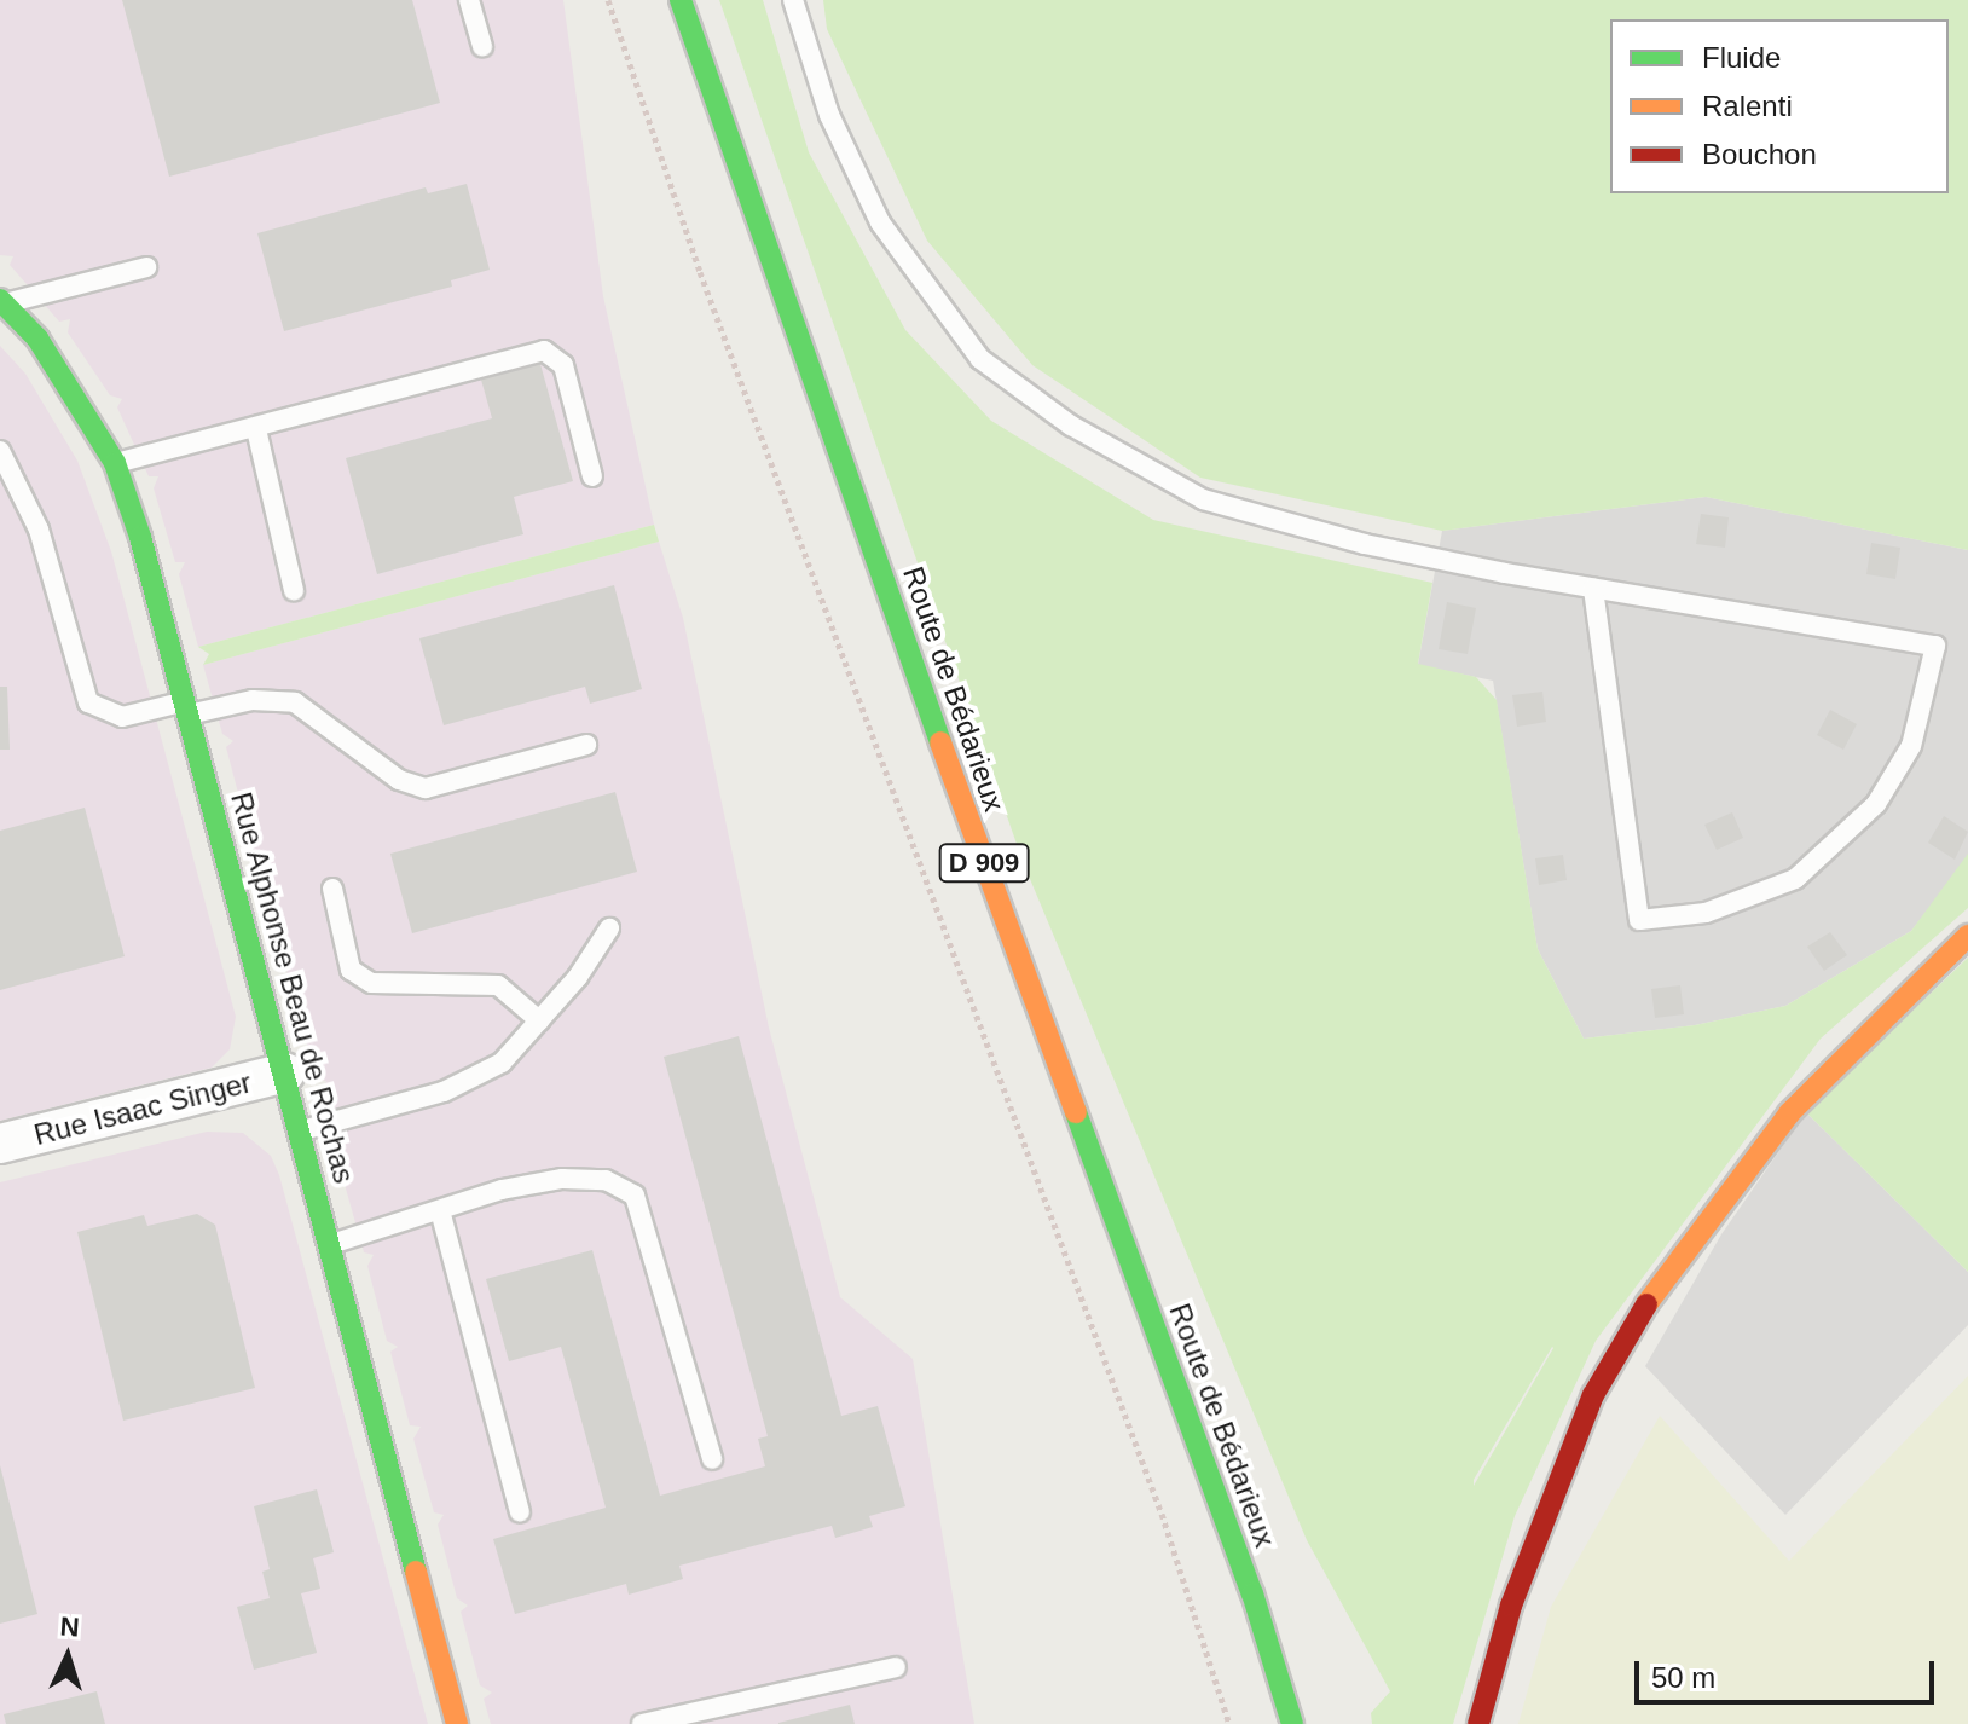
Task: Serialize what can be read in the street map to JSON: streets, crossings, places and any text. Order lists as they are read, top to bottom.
{
  "streets": {
    "street": [
      "Route de Bédarieux",
      "D 909",
      "Rue Alphonse Beau de Rochas",
      "Rue Isaac Singer"
    ]
  },
  "crossings": [
    ["Rue Alphonse Beau de Rochas", "Rue Isaac Singer"]
  ],
  "legend": ["Fluide", "Ralenti", "Bouchon"],
  "scale_bar": "50 m",
  "north": "top"
}
